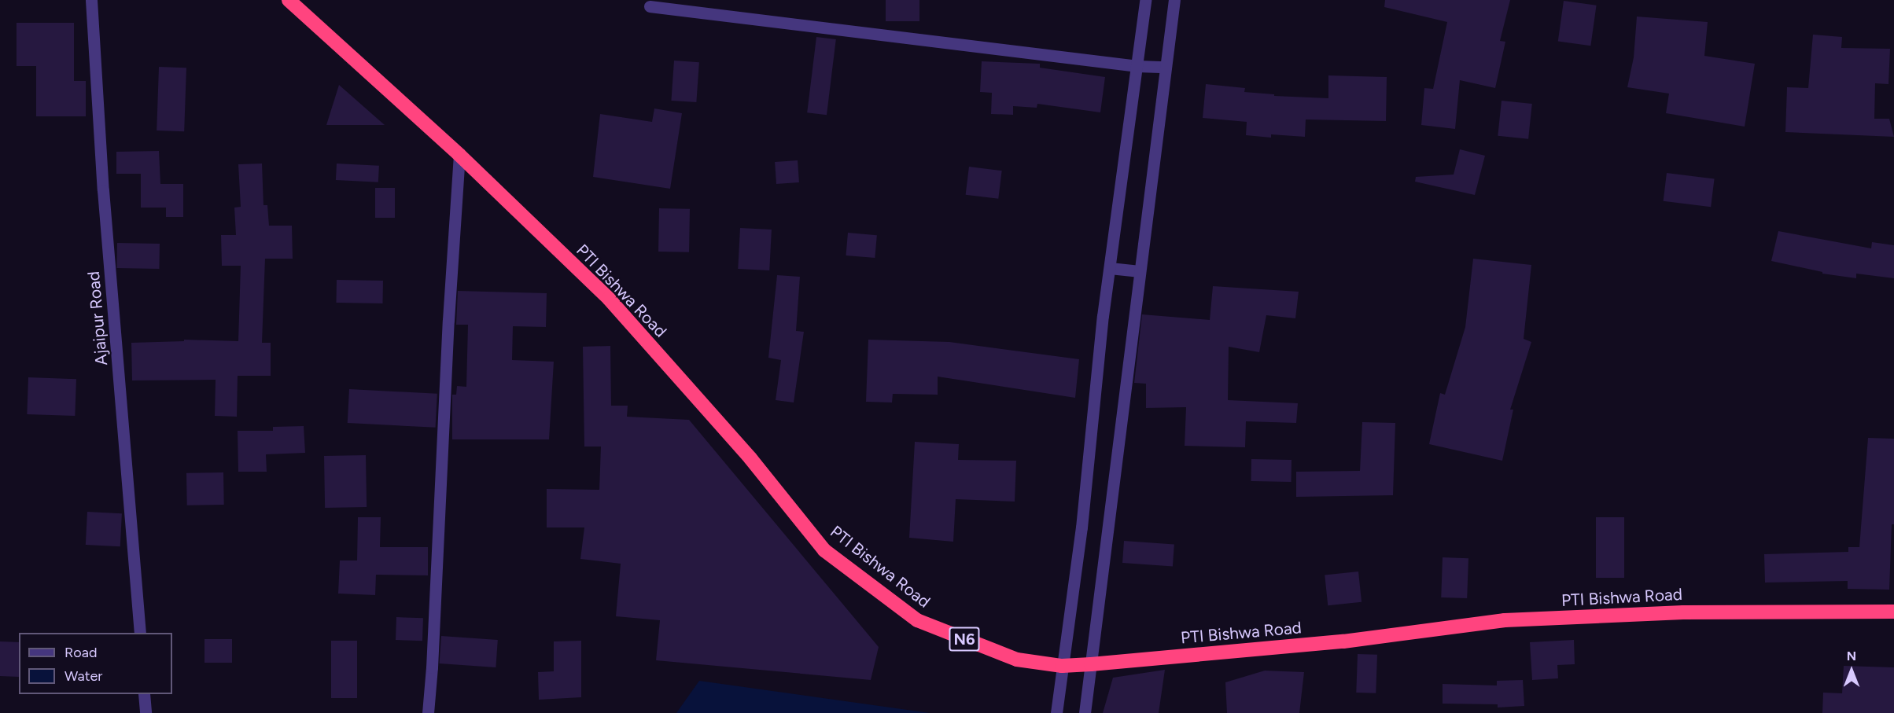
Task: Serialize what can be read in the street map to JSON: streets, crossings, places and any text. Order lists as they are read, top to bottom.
{
  "streets": {
    "highway": ["PTI Bishwa Road", "N6"],
    "street": ["Ajaipur Road"]
  },
  "legend": ["Road", "Water"],
  "north": "top"
}
